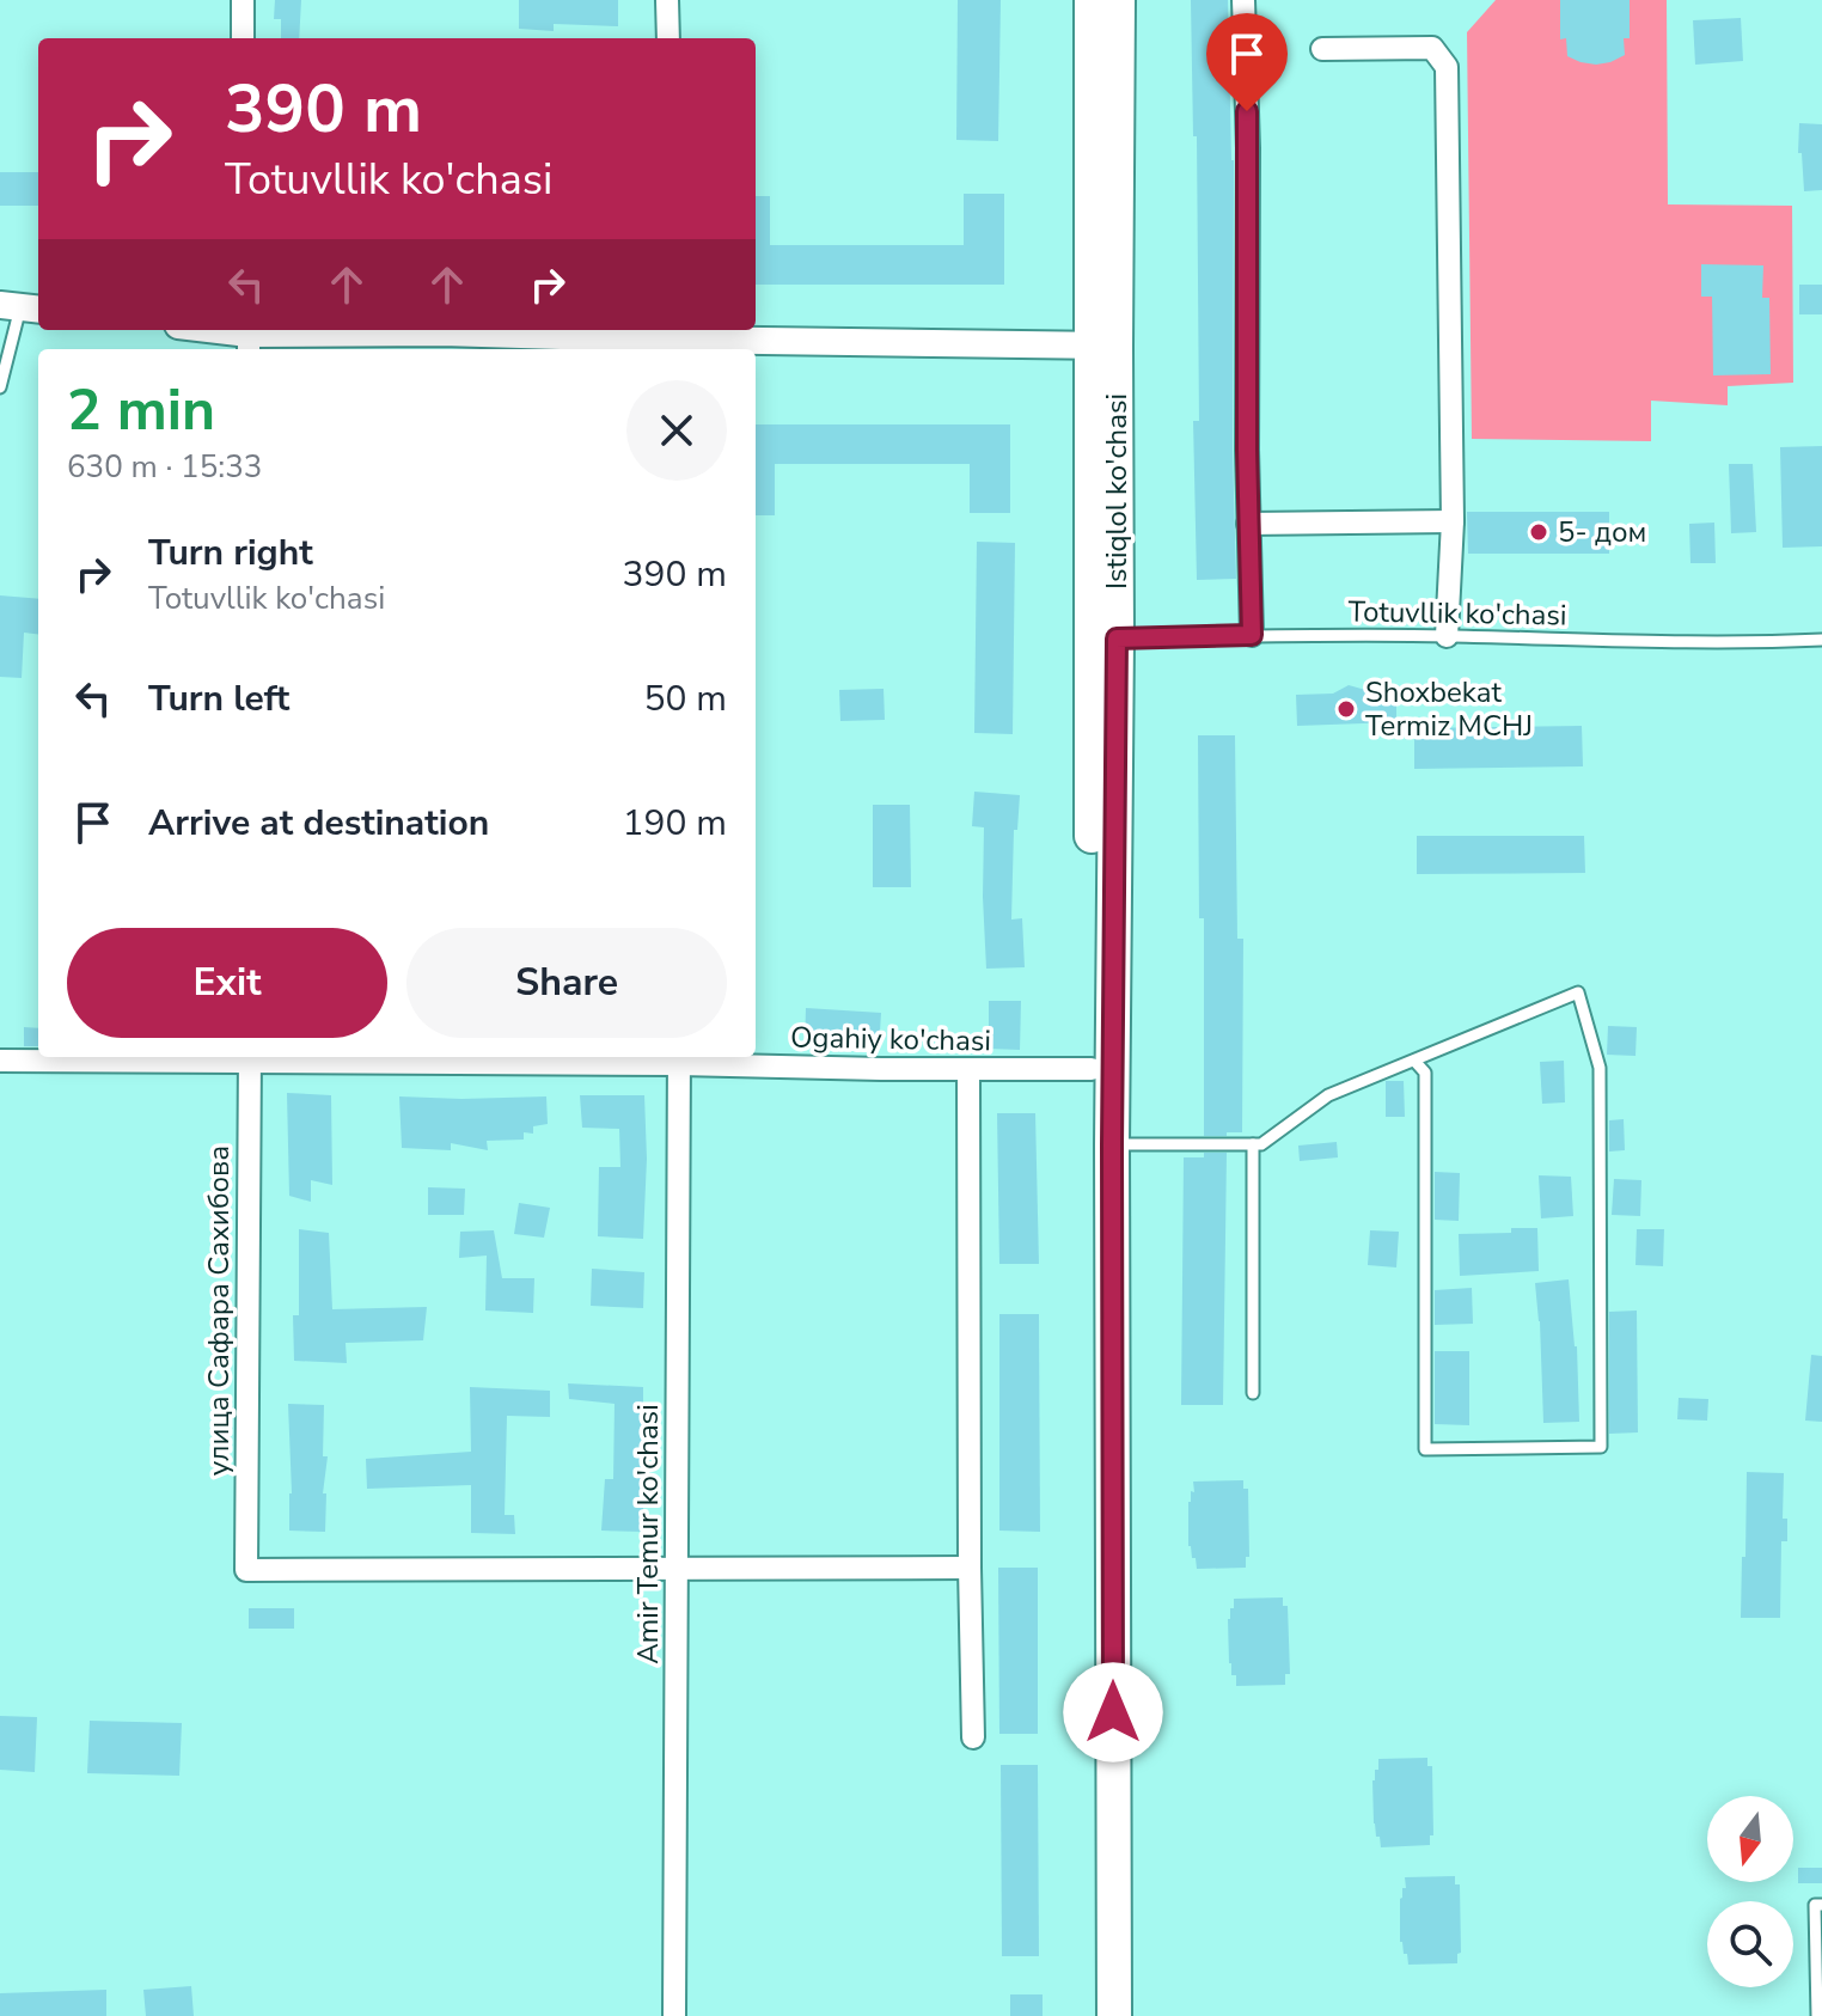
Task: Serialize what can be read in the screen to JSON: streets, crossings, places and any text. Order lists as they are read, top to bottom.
{
  "streets": {
    "main road": ["Istiqlol ko'chasi"],
    "street": ["Ogahiy ko'chasi", "улица Сафара Сахибова", "Amir Temur ko'chasi"],
    "lane": ["Totuvllik ko'chasi"]
  },
  "crossings": [
    ["Istiqlol ko'chasi", "Totuvllik ko'chasi"],
    ["Istiqlol ko'chasi", "Ogahiy ko'chasi"],
    ["Ogahiy ko'chasi", "Amir Temur ko'chasi"],
    ["улица Сафара Сахибова", "Amir Temur ko'chasi"]
  ],
  "places": ["5- дом", "Shoxbekat Termiz MCHJ"],
  "north": "bottom",
  "page": {
    "turn": ["390 m", "Totuvllik ko'chasi"],
    "heading": ["2 min", "630 m · 15:33"],
    "list": [
      {
        "name": "Turn right",
        "note": "Totuvllik ko'chasi",
        "value": "390 m"
      },
      {
        "name": "Turn left",
        "value": "50 m"
      },
      {
        "name": "Arrive at destination",
        "value": "190 m"
      }
    ],
    "buttons": ["Exit", "Share"]
  }
}
